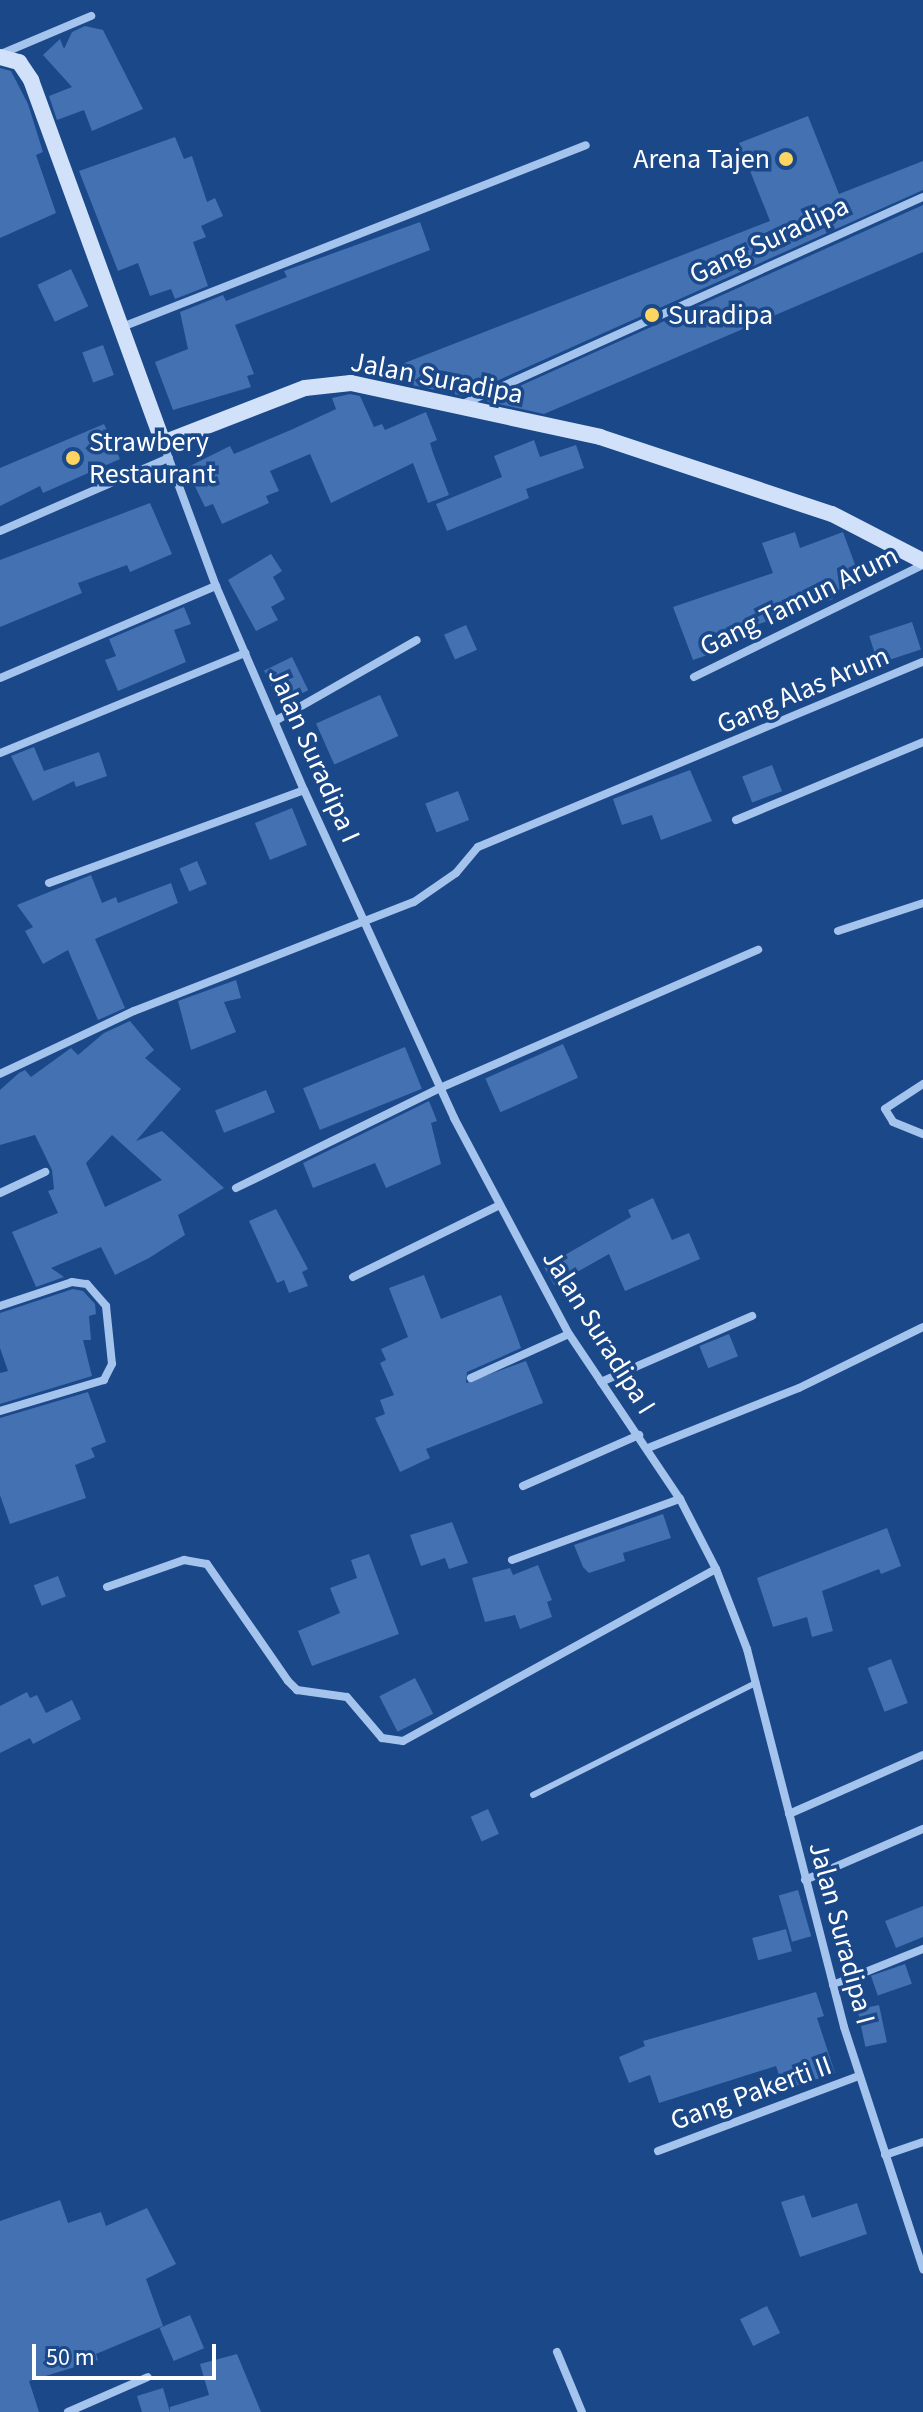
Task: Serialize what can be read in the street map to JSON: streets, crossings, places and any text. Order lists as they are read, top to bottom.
{
  "streets": {
    "street": [
      "Gang Suradipa",
      "Jalan Suradipa",
      "Gang Tamun Arum",
      "Gang Alas Arum",
      "Jalan Suradipa I",
      "Gang Pakerti II"
    ]
  },
  "crossings": [
    ["Gang Suradipa", "Jalan Suradipa"],
    ["Jalan Suradipa", "Gang Tamun Arum"],
    ["Jalan Suradipa", "Jalan Suradipa I"],
    ["Gang Alas Arum", "Jalan Suradipa I"],
    ["Jalan Suradipa I", "Gang Pakerti II"]
  ],
  "places": ["Arena Tajen", "Suradipa", "Strawbery Restaurant"],
  "scale_bar": "50 m"
}
